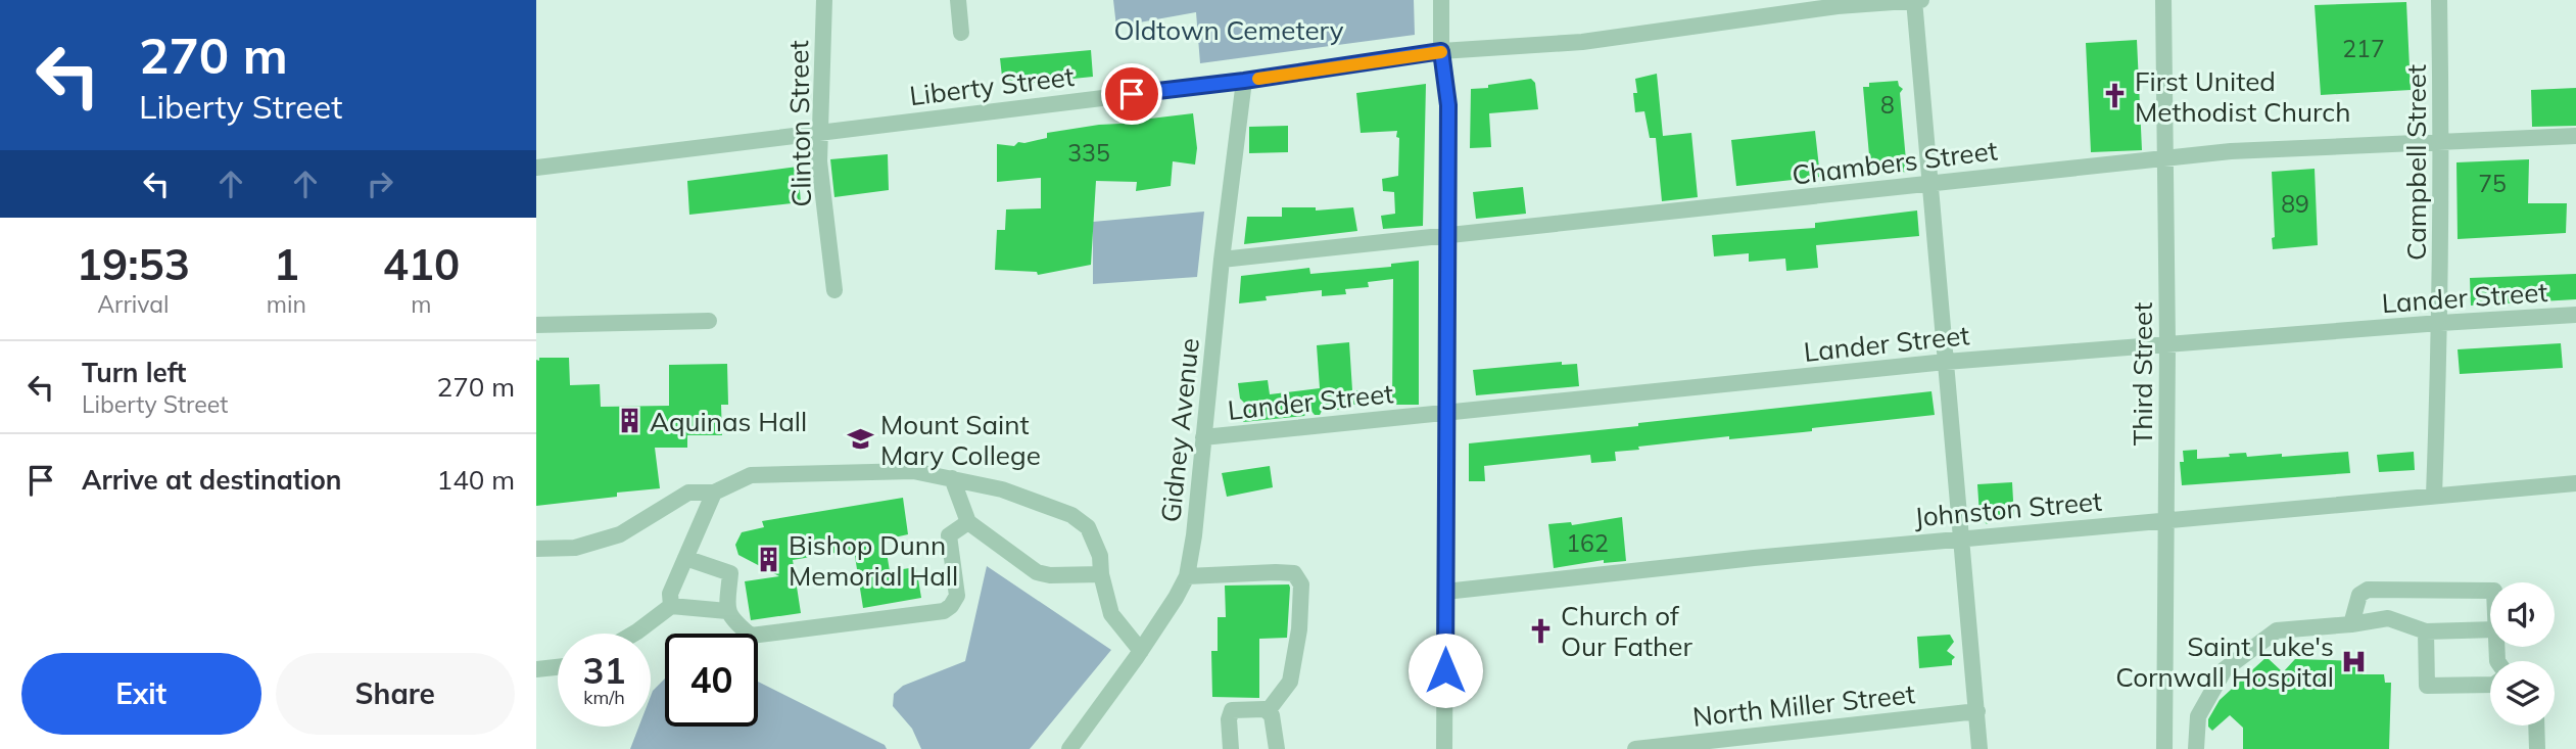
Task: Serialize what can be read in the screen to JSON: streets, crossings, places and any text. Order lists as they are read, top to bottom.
{
  "streets": {
    "street": [
      "Liberty Street",
      "Clinton Street",
      "Chambers Street",
      "Campbell Street",
      "Lander Street",
      "Third Street",
      "Gidney Avenue",
      "Johnston Street",
      "North Miller Street"
    ]
  },
  "crossings": [
    ["Liberty Street", "Clinton Street"],
    ["Liberty Street", "Gidney Avenue"],
    ["Chambers Street", "Campbell Street"],
    ["Chambers Street", "Third Street"],
    ["Chambers Street", "Gidney Avenue"],
    ["Campbell Street", "Lander Street"],
    ["Campbell Street", "Johnston Street"],
    ["Lander Street", "Third Street"],
    ["Lander Street", "Gidney Avenue"],
    ["Third Street", "Johnston Street"]
  ],
  "parks": ["Oldtown Cemetery"],
  "places": {
    "church": ["First United Methodist Church", "Church of Our Father"],
    "building": ["Aquinas Hall", "Bishop Dunn Memorial Hall"],
    "school or university": ["Mount Saint Mary College"],
    "hospital": ["Saint Luke's Cornwall Hospital"]
  },
  "house_numbers": [
    "217",
    "8",
    "335",
    "75",
    "89",
    "162"
  ],
  "page": {
    "turn": ["270 m", "Liberty Street"],
    "eta": [
      "19:53",
      "Arrival",
      "1",
      "min",
      "410",
      "m"
    ],
    "list": [
      {
        "name": "Turn left",
        "note": "Liberty Street",
        "value": "270 m"
      },
      {
        "name": "Arrive at destination",
        "value": "140 m"
      }
    ],
    "speed": "31 km/h",
    "limit": "40",
    "buttons": ["Exit", "Share"]
  }
}
